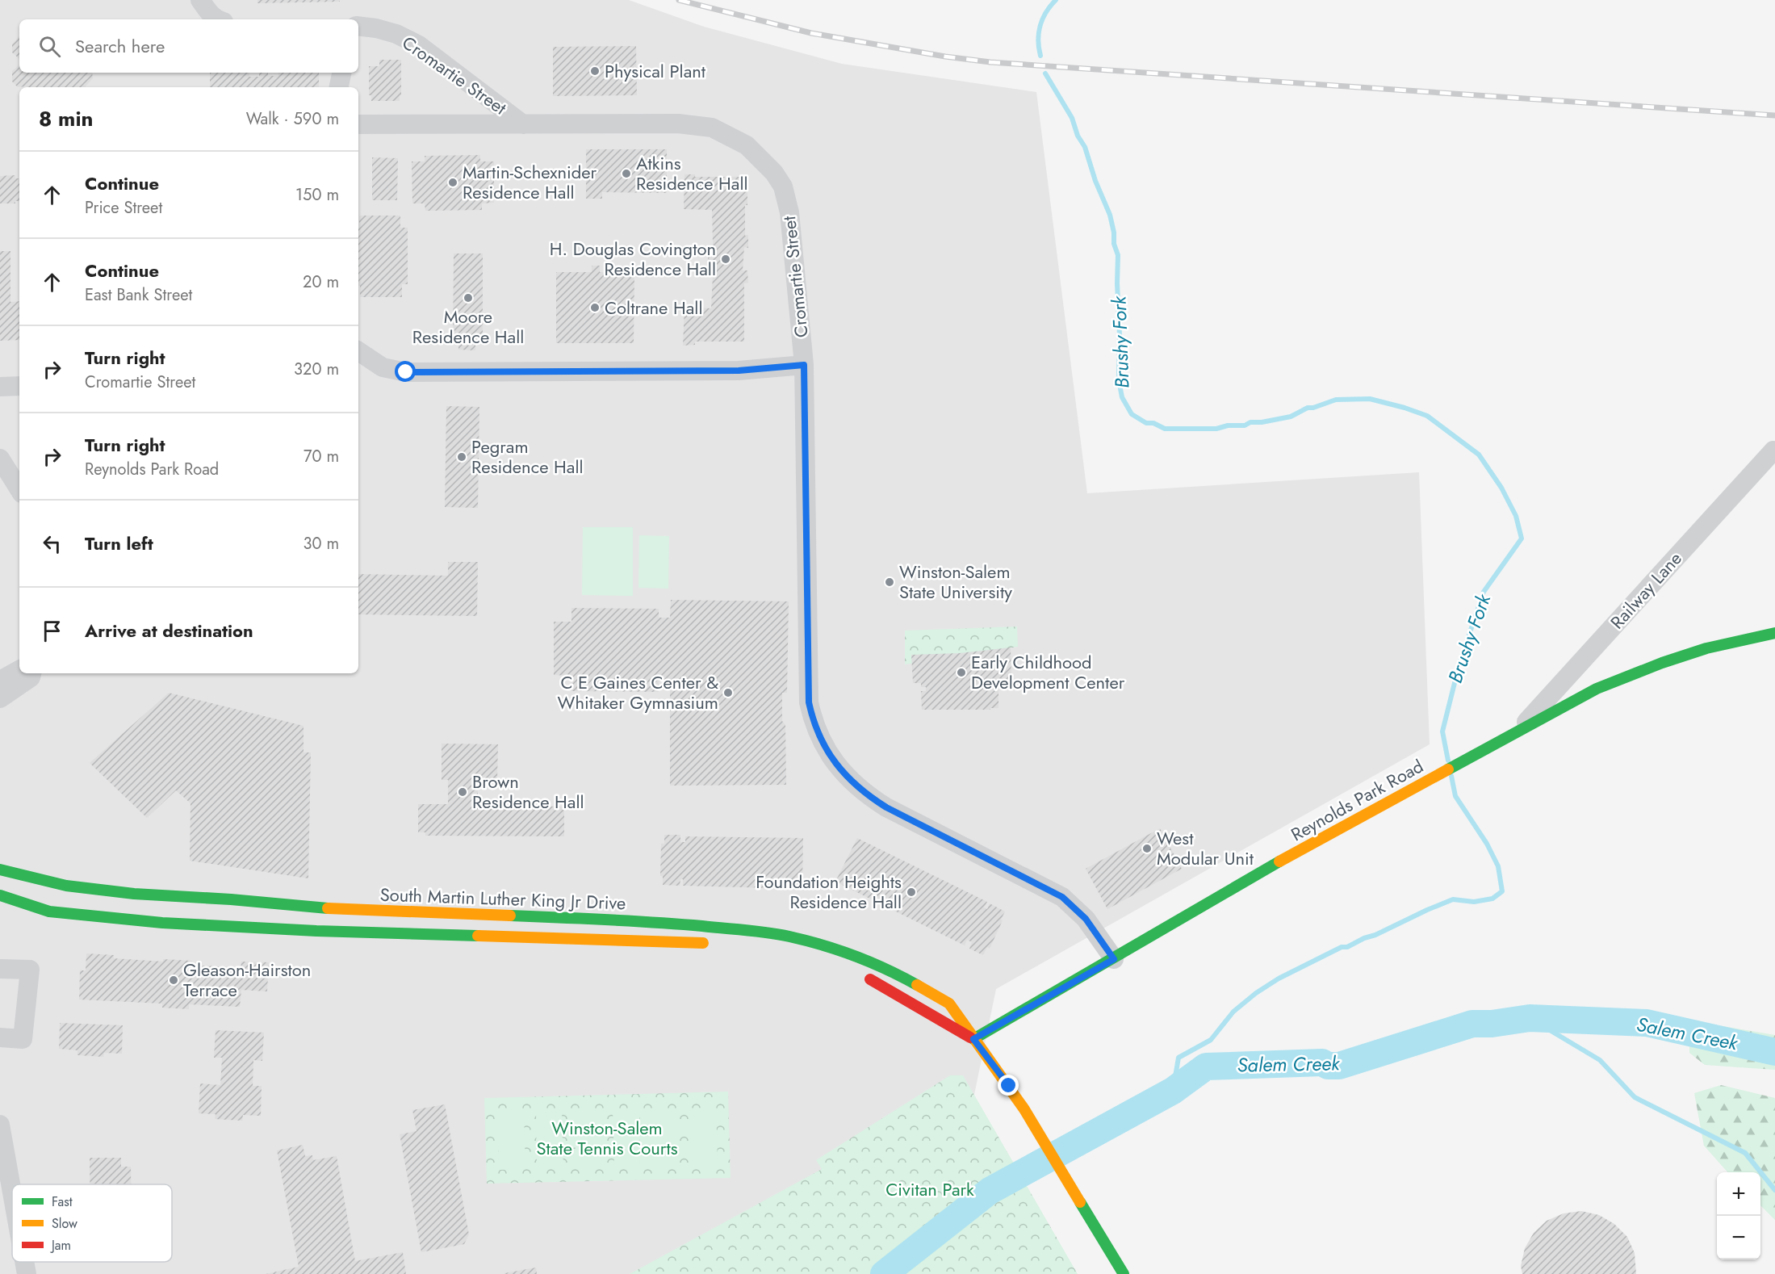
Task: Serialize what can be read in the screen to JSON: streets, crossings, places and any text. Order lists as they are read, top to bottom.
{
  "streets": {
    "main road": ["Reynolds Park Road", "South Martin Luther King Jr Drive"],
    "street": ["Cromartie Street", "Railway Lane"]
  },
  "crossings": [
    ["Cromartie Street", "Reynolds Park Road"],
    ["Railway Lane", "Reynolds Park Road"],
    ["Reynolds Park Road", "South Martin Luther King Jr Drive"]
  ],
  "water": ["Brushy Fork", "Salem Creek"],
  "parks": ["Winston-Salem State Tennis Courts", "Civitan Park"],
  "places": [
    "Physical Plant",
    "Atkins Residence Hall",
    "Martin-Schexnider Residence Hall",
    "H. Douglas Covington Residence Hall",
    "Moore Residence Hall",
    "Coltrane Hall",
    "Pegram Residence Hall",
    "Winston-Salem State University",
    "Early Childhood Development Center",
    "C E Gaines Center & Whitaker Gymnasium",
    "Brown Residence Hall",
    "West Modular Unit",
    "Foundation Heights Residence Hall",
    "Gleason-Hairston Terrace"
  ],
  "legend": ["Fast", "Slow", "Jam"],
  "page": {
    "search": "Search here",
    "heading": ["8 min", "Walk · 590 m"],
    "list": [
      ["Continue", "Price Street", "150 m"],
      ["Continue", "East Bank Street", "20 m"],
      ["Turn right", "Cromartie Street", "320 m"],
      ["Turn right", "Reynolds Park Road", "70 m"],
      ["Turn left", "30 m"],
      "Arrive at destination"
    ],
    "map_buttons": ["+", "−"]
  }
}
